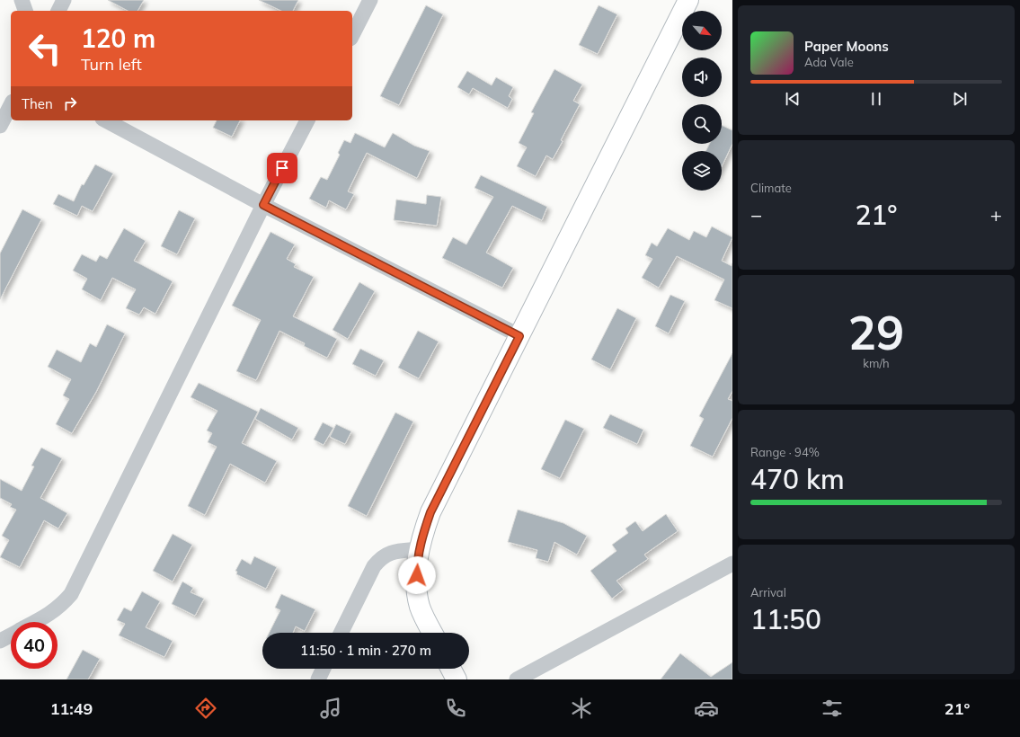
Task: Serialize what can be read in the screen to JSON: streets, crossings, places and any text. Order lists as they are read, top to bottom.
{
  "north": "bottom right",
  "page": {
    "turn": ["120 m", "Turn left"],
    "song": ["Paper Moons", "Ada Vale"],
    "then": "Then",
    "tile": [
      "Climate",
      ["29", "km/h"],
      ["Range · 94%", "470 km"],
      ["Arrival", "11:50"]
    ],
    "heat": ["−", "21°", "+"],
    "limit": "40",
    "trip": "11:50 · 1 min · 270 m",
    "tabs": ["11:49", "21°"]
  }
}
